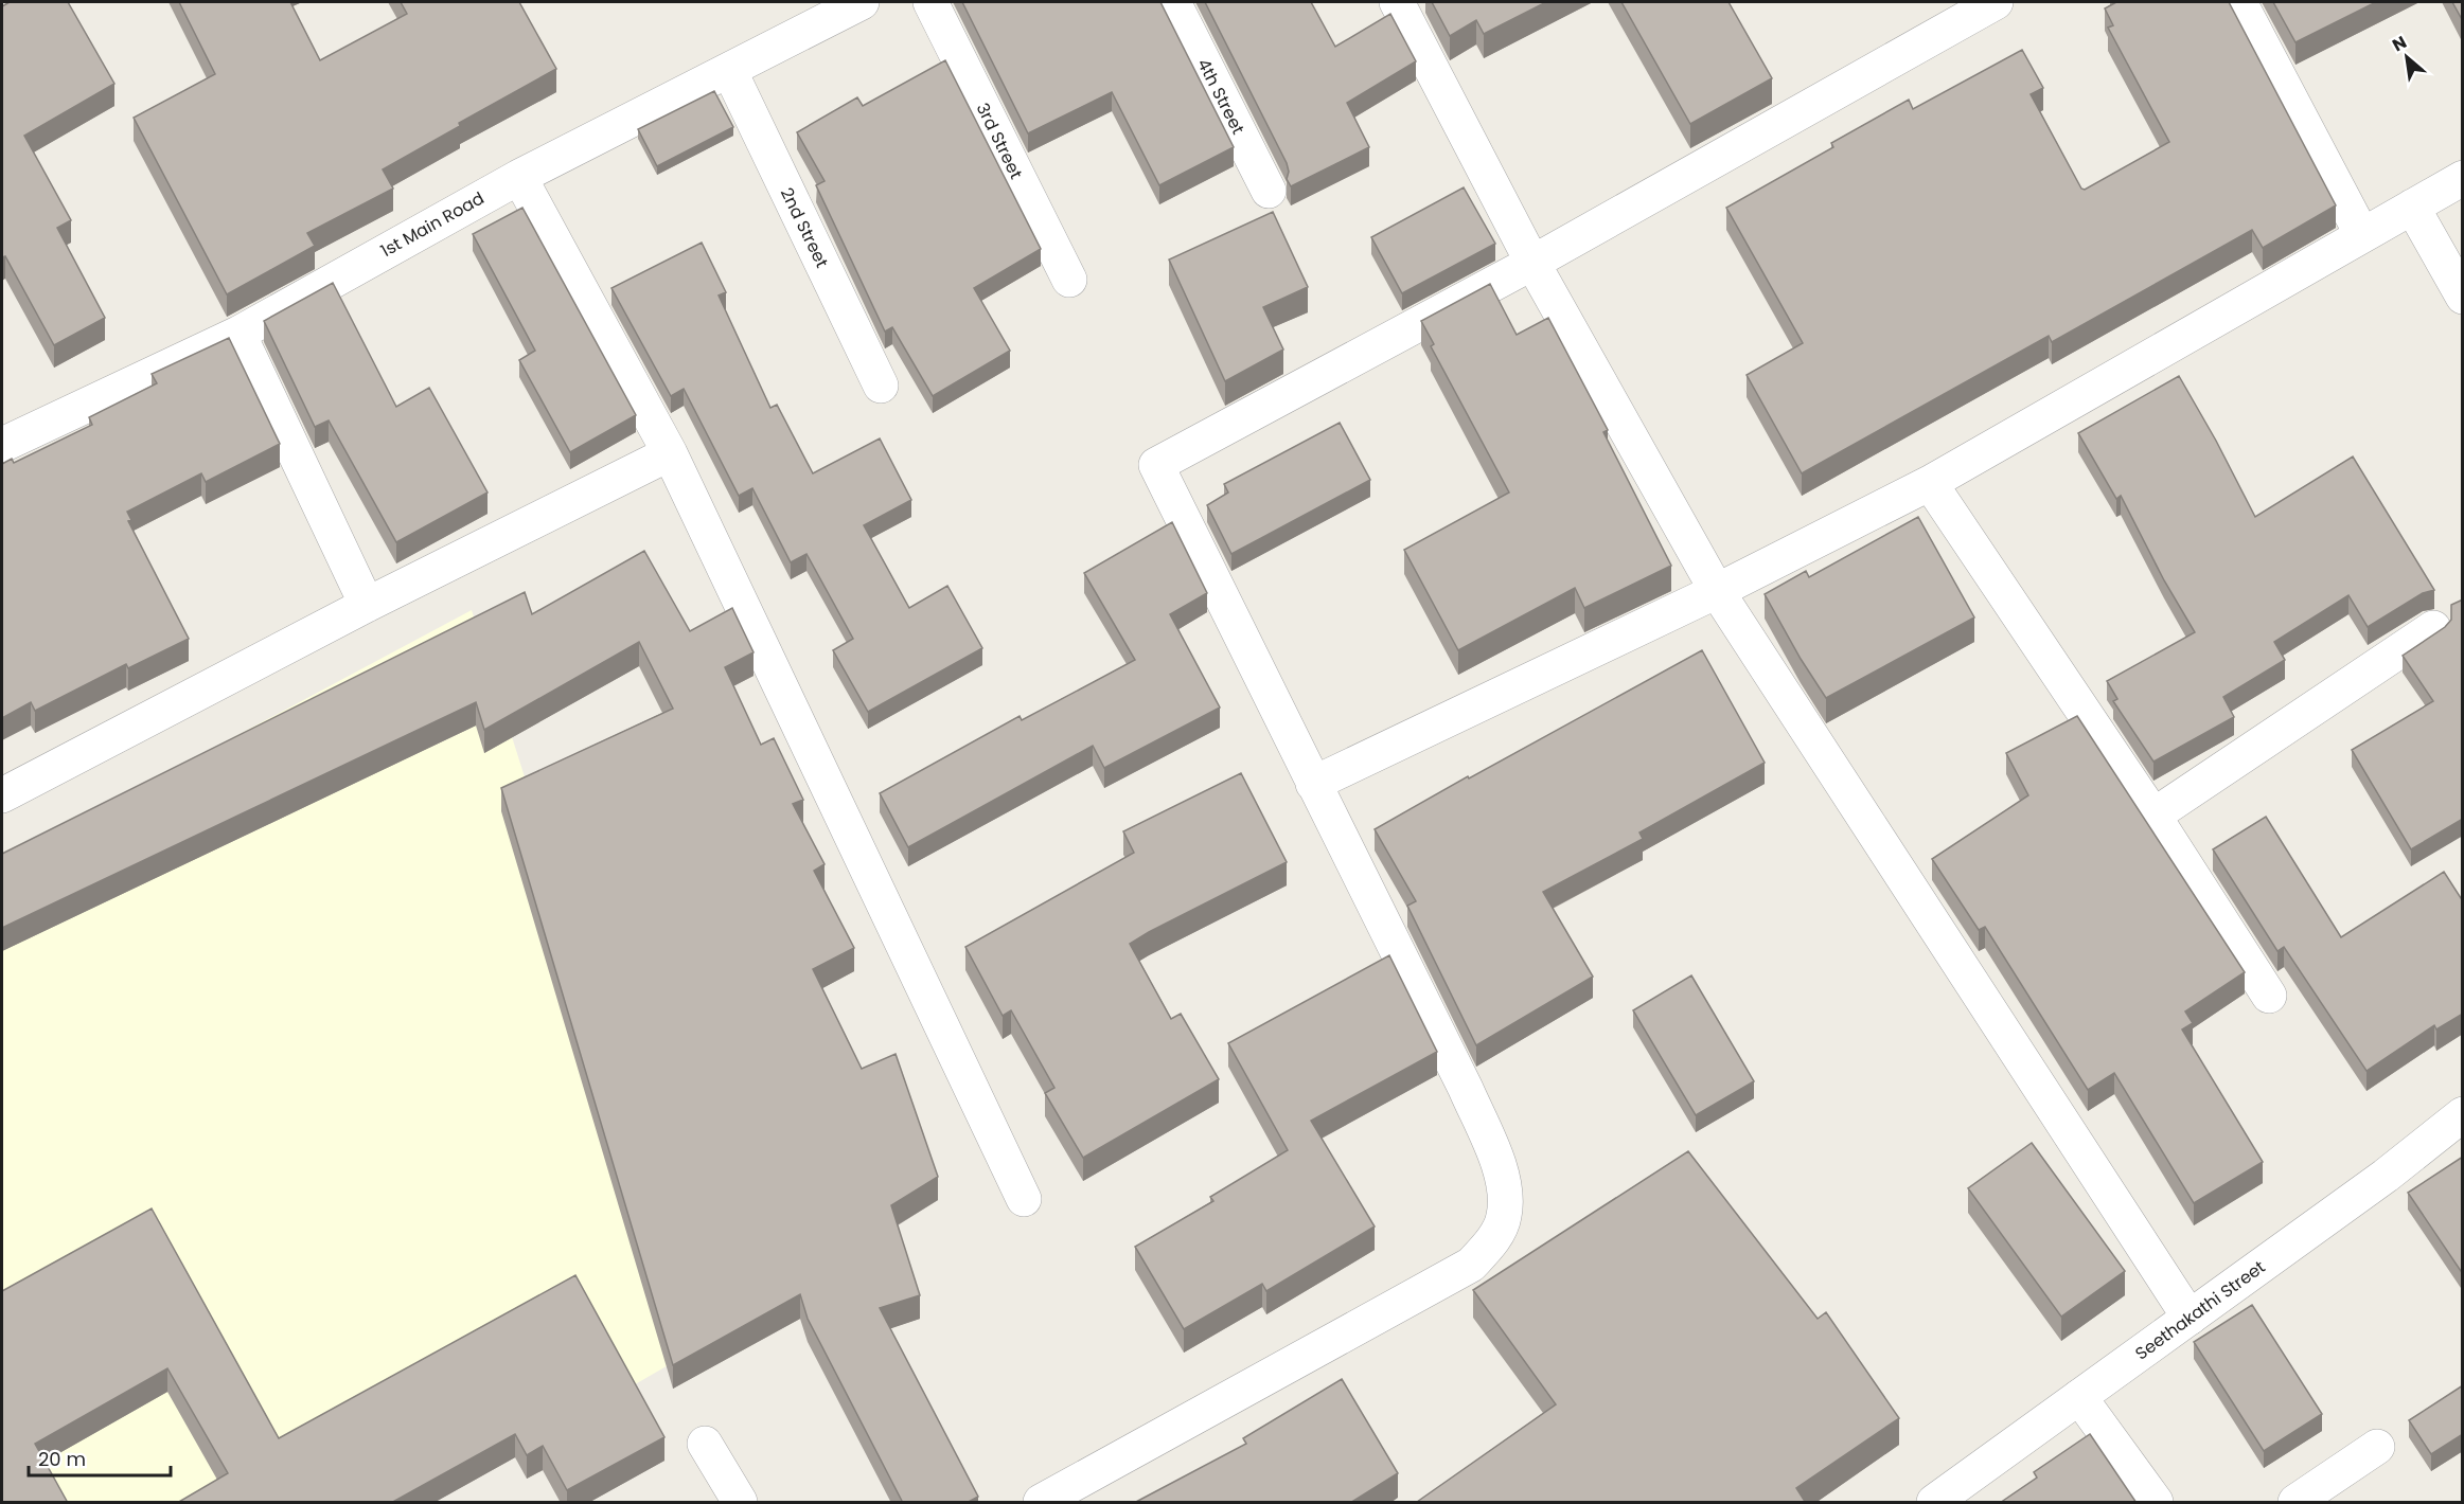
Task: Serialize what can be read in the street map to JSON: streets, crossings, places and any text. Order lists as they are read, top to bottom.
{
  "streets": {
    "street": [
      "4th Street",
      "3rd Street",
      "1st Main Road",
      "2nd Street",
      "Seethakathi Street"
    ]
  },
  "crossings": [
    ["1st Main Road", "2nd Street"]
  ],
  "scale_bar": "20 m",
  "north": "top left"
}
